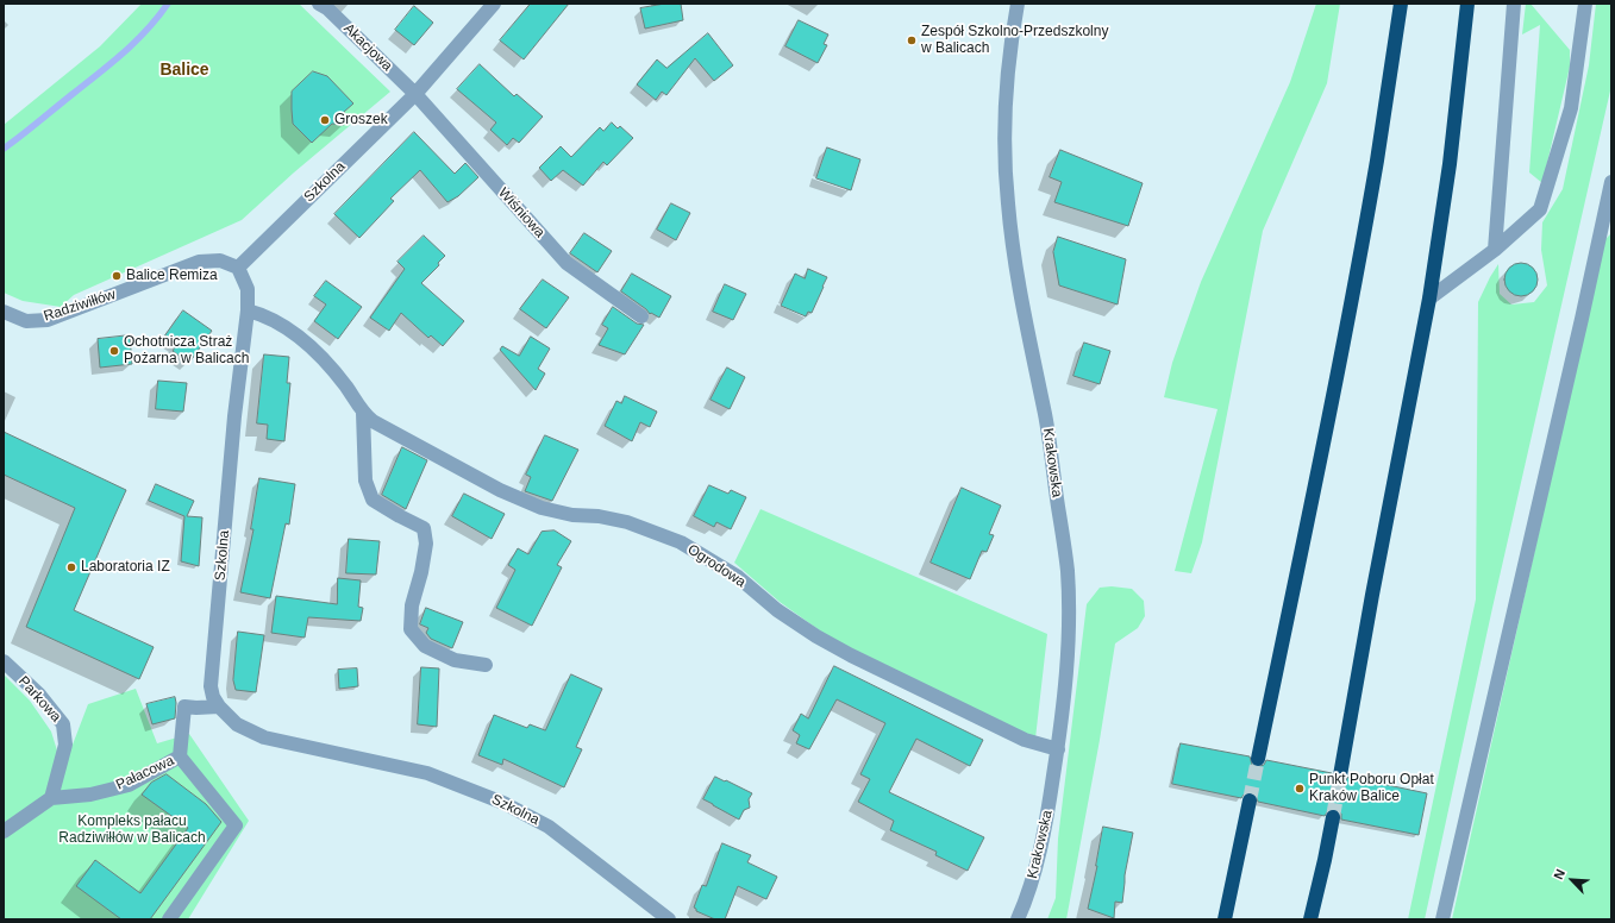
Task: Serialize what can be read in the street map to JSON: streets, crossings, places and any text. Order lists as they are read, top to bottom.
{
  "streets": {
    "street": [
      "Akacjowa",
      "Szkolna",
      "Wiśniowa",
      "Radziwiłłów",
      "Krakowska",
      "Ogrodowa",
      "Parkowa",
      "Pałacowa"
    ]
  },
  "crossings": [
    ["Akacjowa", "Szkolna"],
    ["Akacjowa", "Wiśniowa"],
    ["Szkolna", "Wiśniowa"],
    ["Szkolna", "Radziwiłłów"],
    ["Szkolna", "Ogrodowa"],
    ["Krakowska", "Ogrodowa"],
    ["Parkowa", "Pałacowa"]
  ],
  "districts": ["Balice"],
  "parks": ["Kompleks pałacu Radziwiłłów w Balicach"],
  "places": [
    "Zespół Szkolno-Przedszkolny w Balicach",
    "Groszek",
    "Balice Remiza",
    "Ochotnicza Straż Pożarna w Balicach",
    "Laboratoria IZ",
    "Punkt Poboru Opłat Kraków Balice"
  ],
  "north": "top left"
}
